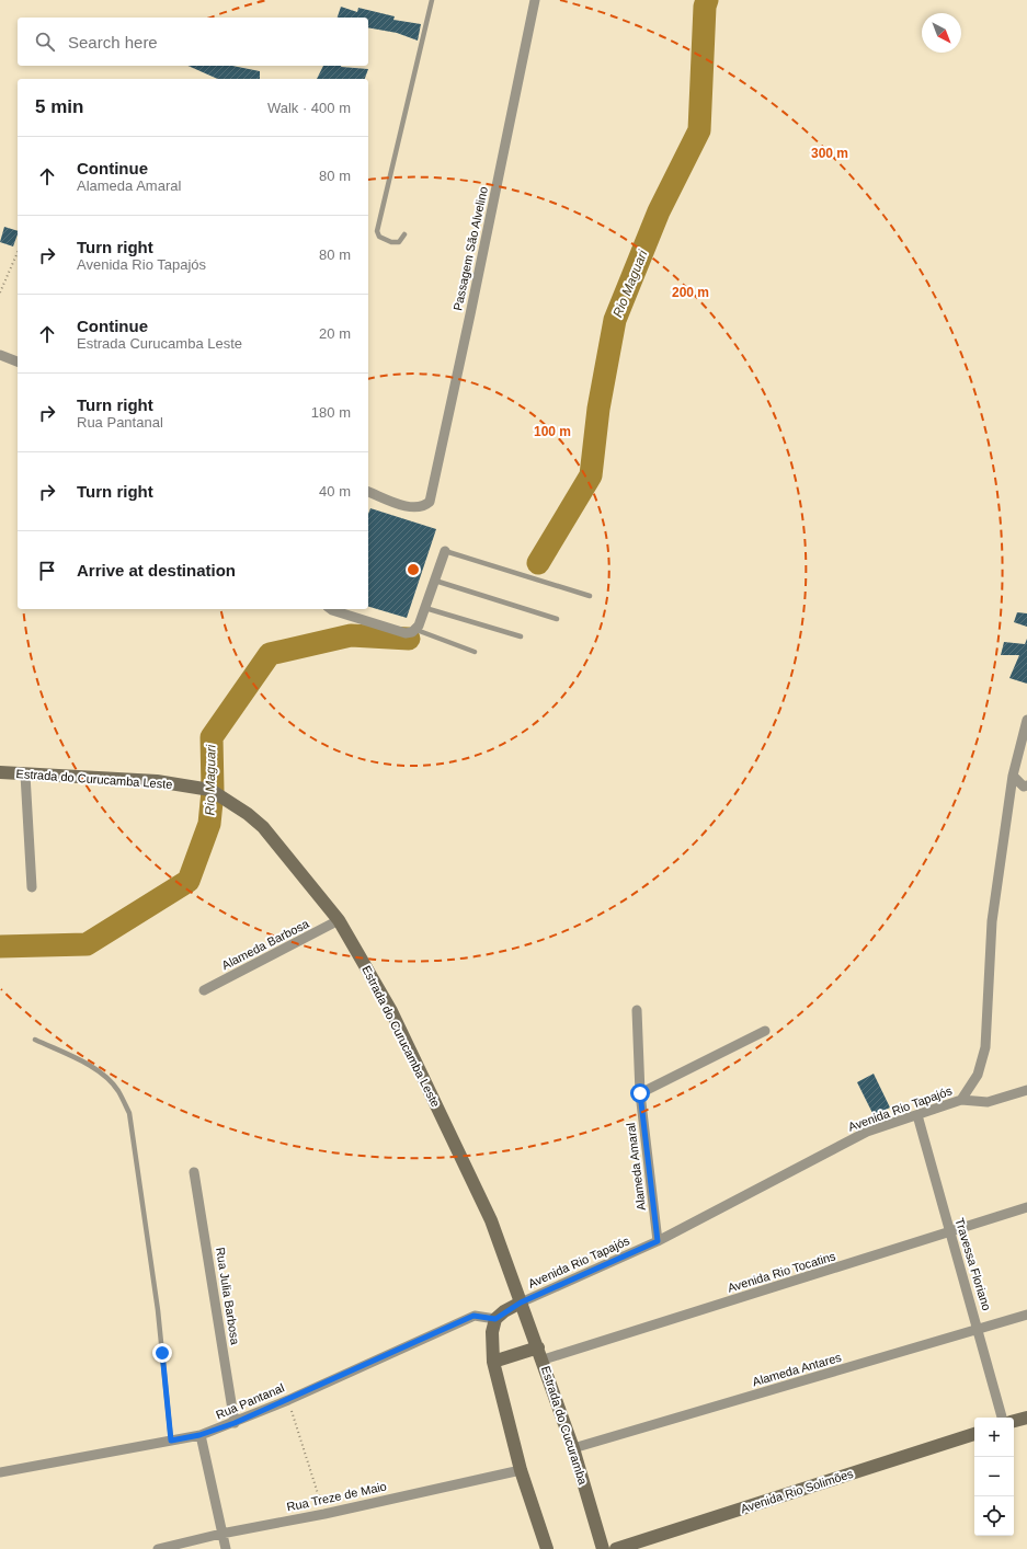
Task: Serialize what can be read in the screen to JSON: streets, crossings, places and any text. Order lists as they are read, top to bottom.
{
  "streets": {
    "main road": ["Estrada do Curucamba Leste", "Estrada do Cucuramba", "Avenida Rio Solimões"],
    "street": [
      "Passagem São Alvelino",
      "Alameda Barbosa",
      "Avenida Rio Tapajós",
      "Alameda Amaral",
      "Travessa Floriano",
      "Avenida Rio Tocatins",
      "Rua Julia Barbosa",
      "Alameda Antares",
      "Rua Pantanal",
      "Rua Treze de Maio"
    ]
  },
  "crossings": [
    ["Estrada do Curucamba Leste", "Alameda Barbosa"],
    ["Estrada do Curucamba Leste", "Avenida Rio Tapajós"],
    ["Estrada do Curucamba Leste", "Estrada do Cucuramba"],
    ["Avenida Rio Tapajós", "Alameda Amaral"],
    ["Avenida Rio Tapajós", "Travessa Floriano"],
    ["Avenida Rio Tapajós", "Estrada do Cucuramba"],
    ["Travessa Floriano", "Avenida Rio Tocatins"],
    ["Travessa Floriano", "Alameda Antares"],
    ["Avenida Rio Tocatins", "Estrada do Cucuramba"],
    ["Rua Julia Barbosa", "Rua Pantanal"],
    ["Alameda Antares", "Estrada do Cucuramba"]
  ],
  "water": ["Rio Maguari"],
  "north": "bottom right",
  "page": {
    "search": "Search here",
    "heading": ["5 min", "Walk · 400 m"],
    "list": [
      ["Continue", "Alameda Amaral", "80 m"],
      ["Turn right", "Avenida Rio Tapajós", "80 m"],
      ["Continue", "Estrada Curucamba Leste", "20 m"],
      ["Turn right", "Rua Pantanal", "180 m"],
      ["Turn right", "40 m"],
      "Arrive at destination"
    ],
    "map_buttons": ["+", "−"]
  },
  "rings": ["300 m", "200 m", "100 m"]
}
